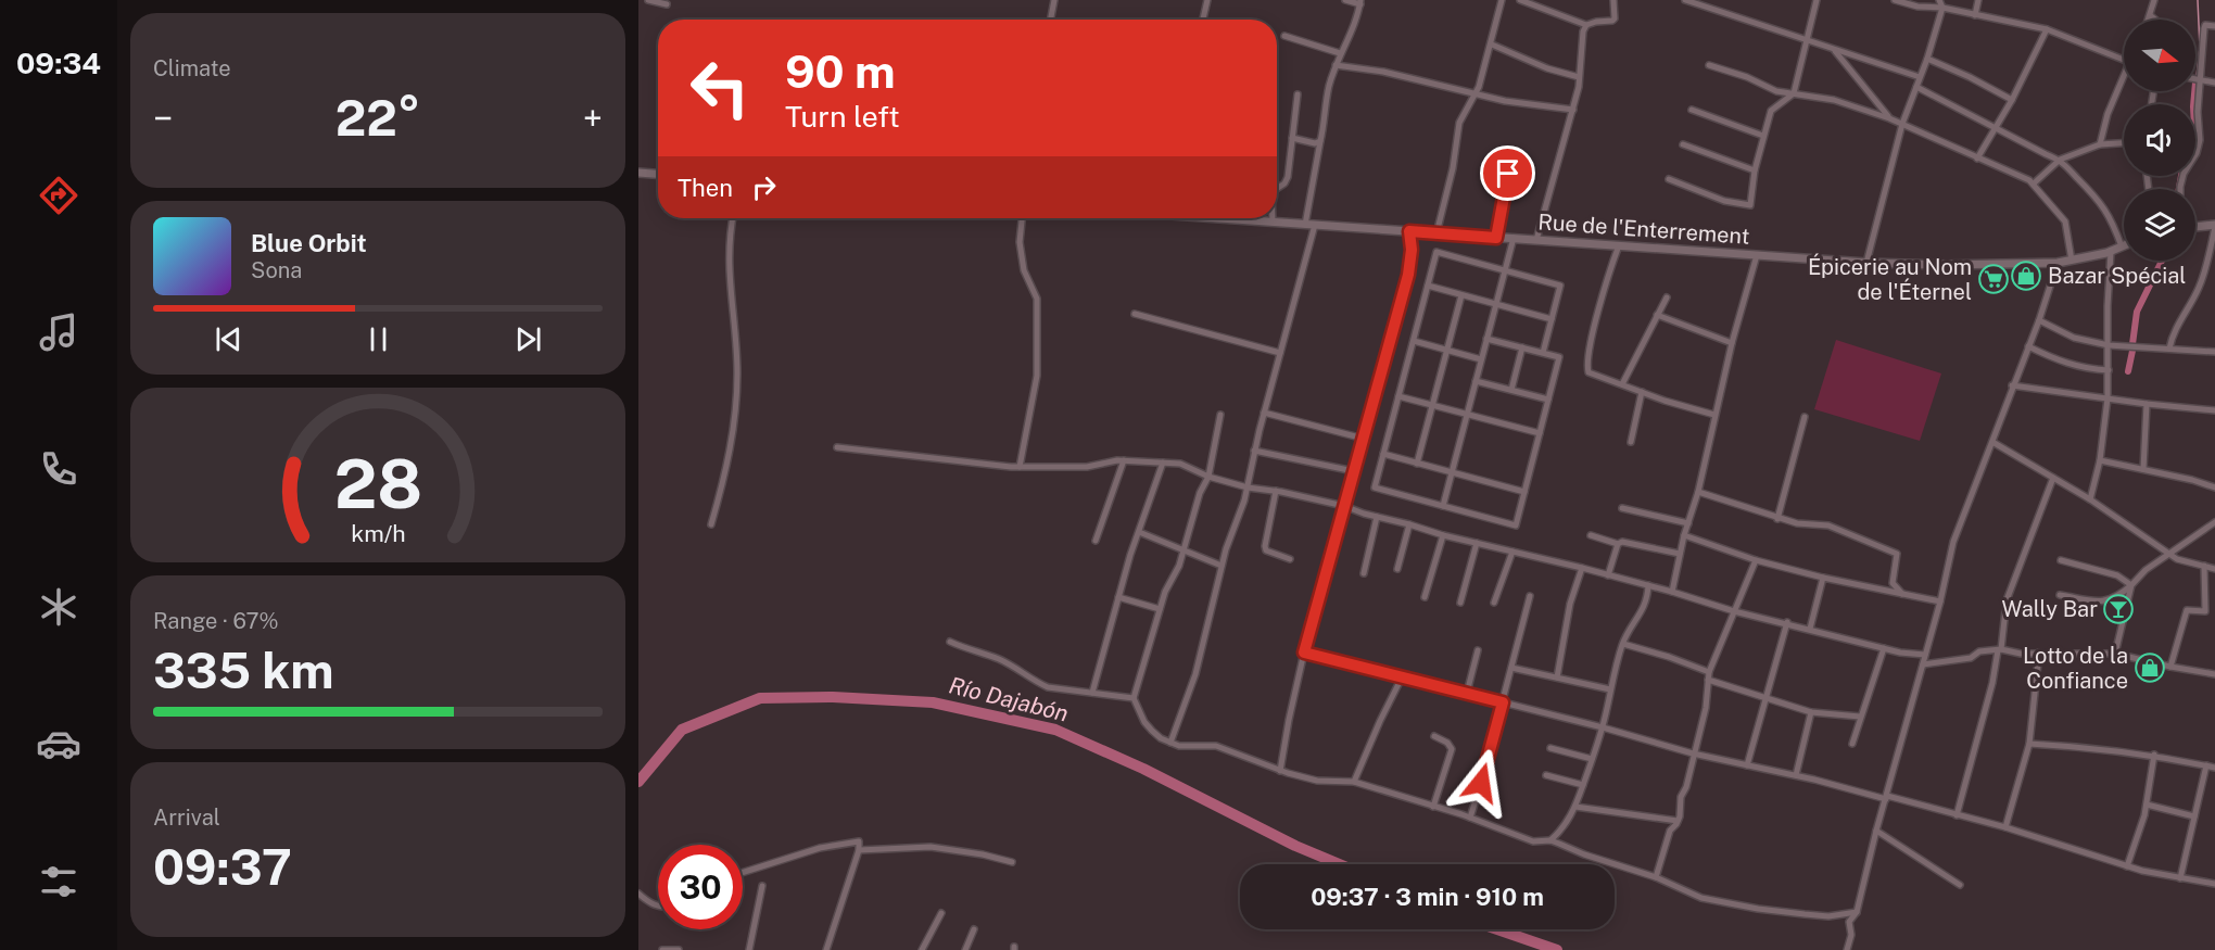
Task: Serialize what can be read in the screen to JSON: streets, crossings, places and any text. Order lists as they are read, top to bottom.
{
  "streets": {
    "street": ["Rue de l'Enterrement"]
  },
  "water": ["Río Dajabón"],
  "places": {
    "shop": ["Bazar Spécial", "Lotto de la Confiance"],
    "supermarket": ["Épicerie au Nom de l'Éternel"],
    "bar": ["Wally Bar"]
  },
  "north": "right",
  "page": {
    "tabs": "09:34",
    "tile": [
      "Climate",
      ["Range · 67%", "335 km"],
      ["Arrival", "09:37"]
    ],
    "turn": ["90 m", "Turn left"],
    "heat": ["−", "22°", "+"],
    "then": "Then",
    "song": ["Blue Orbit", "Sona"],
    "limit": "30",
    "trip": "09:37 · 3 min · 910 m",
    "gauge": ["28", "km/h"]
  }
}
